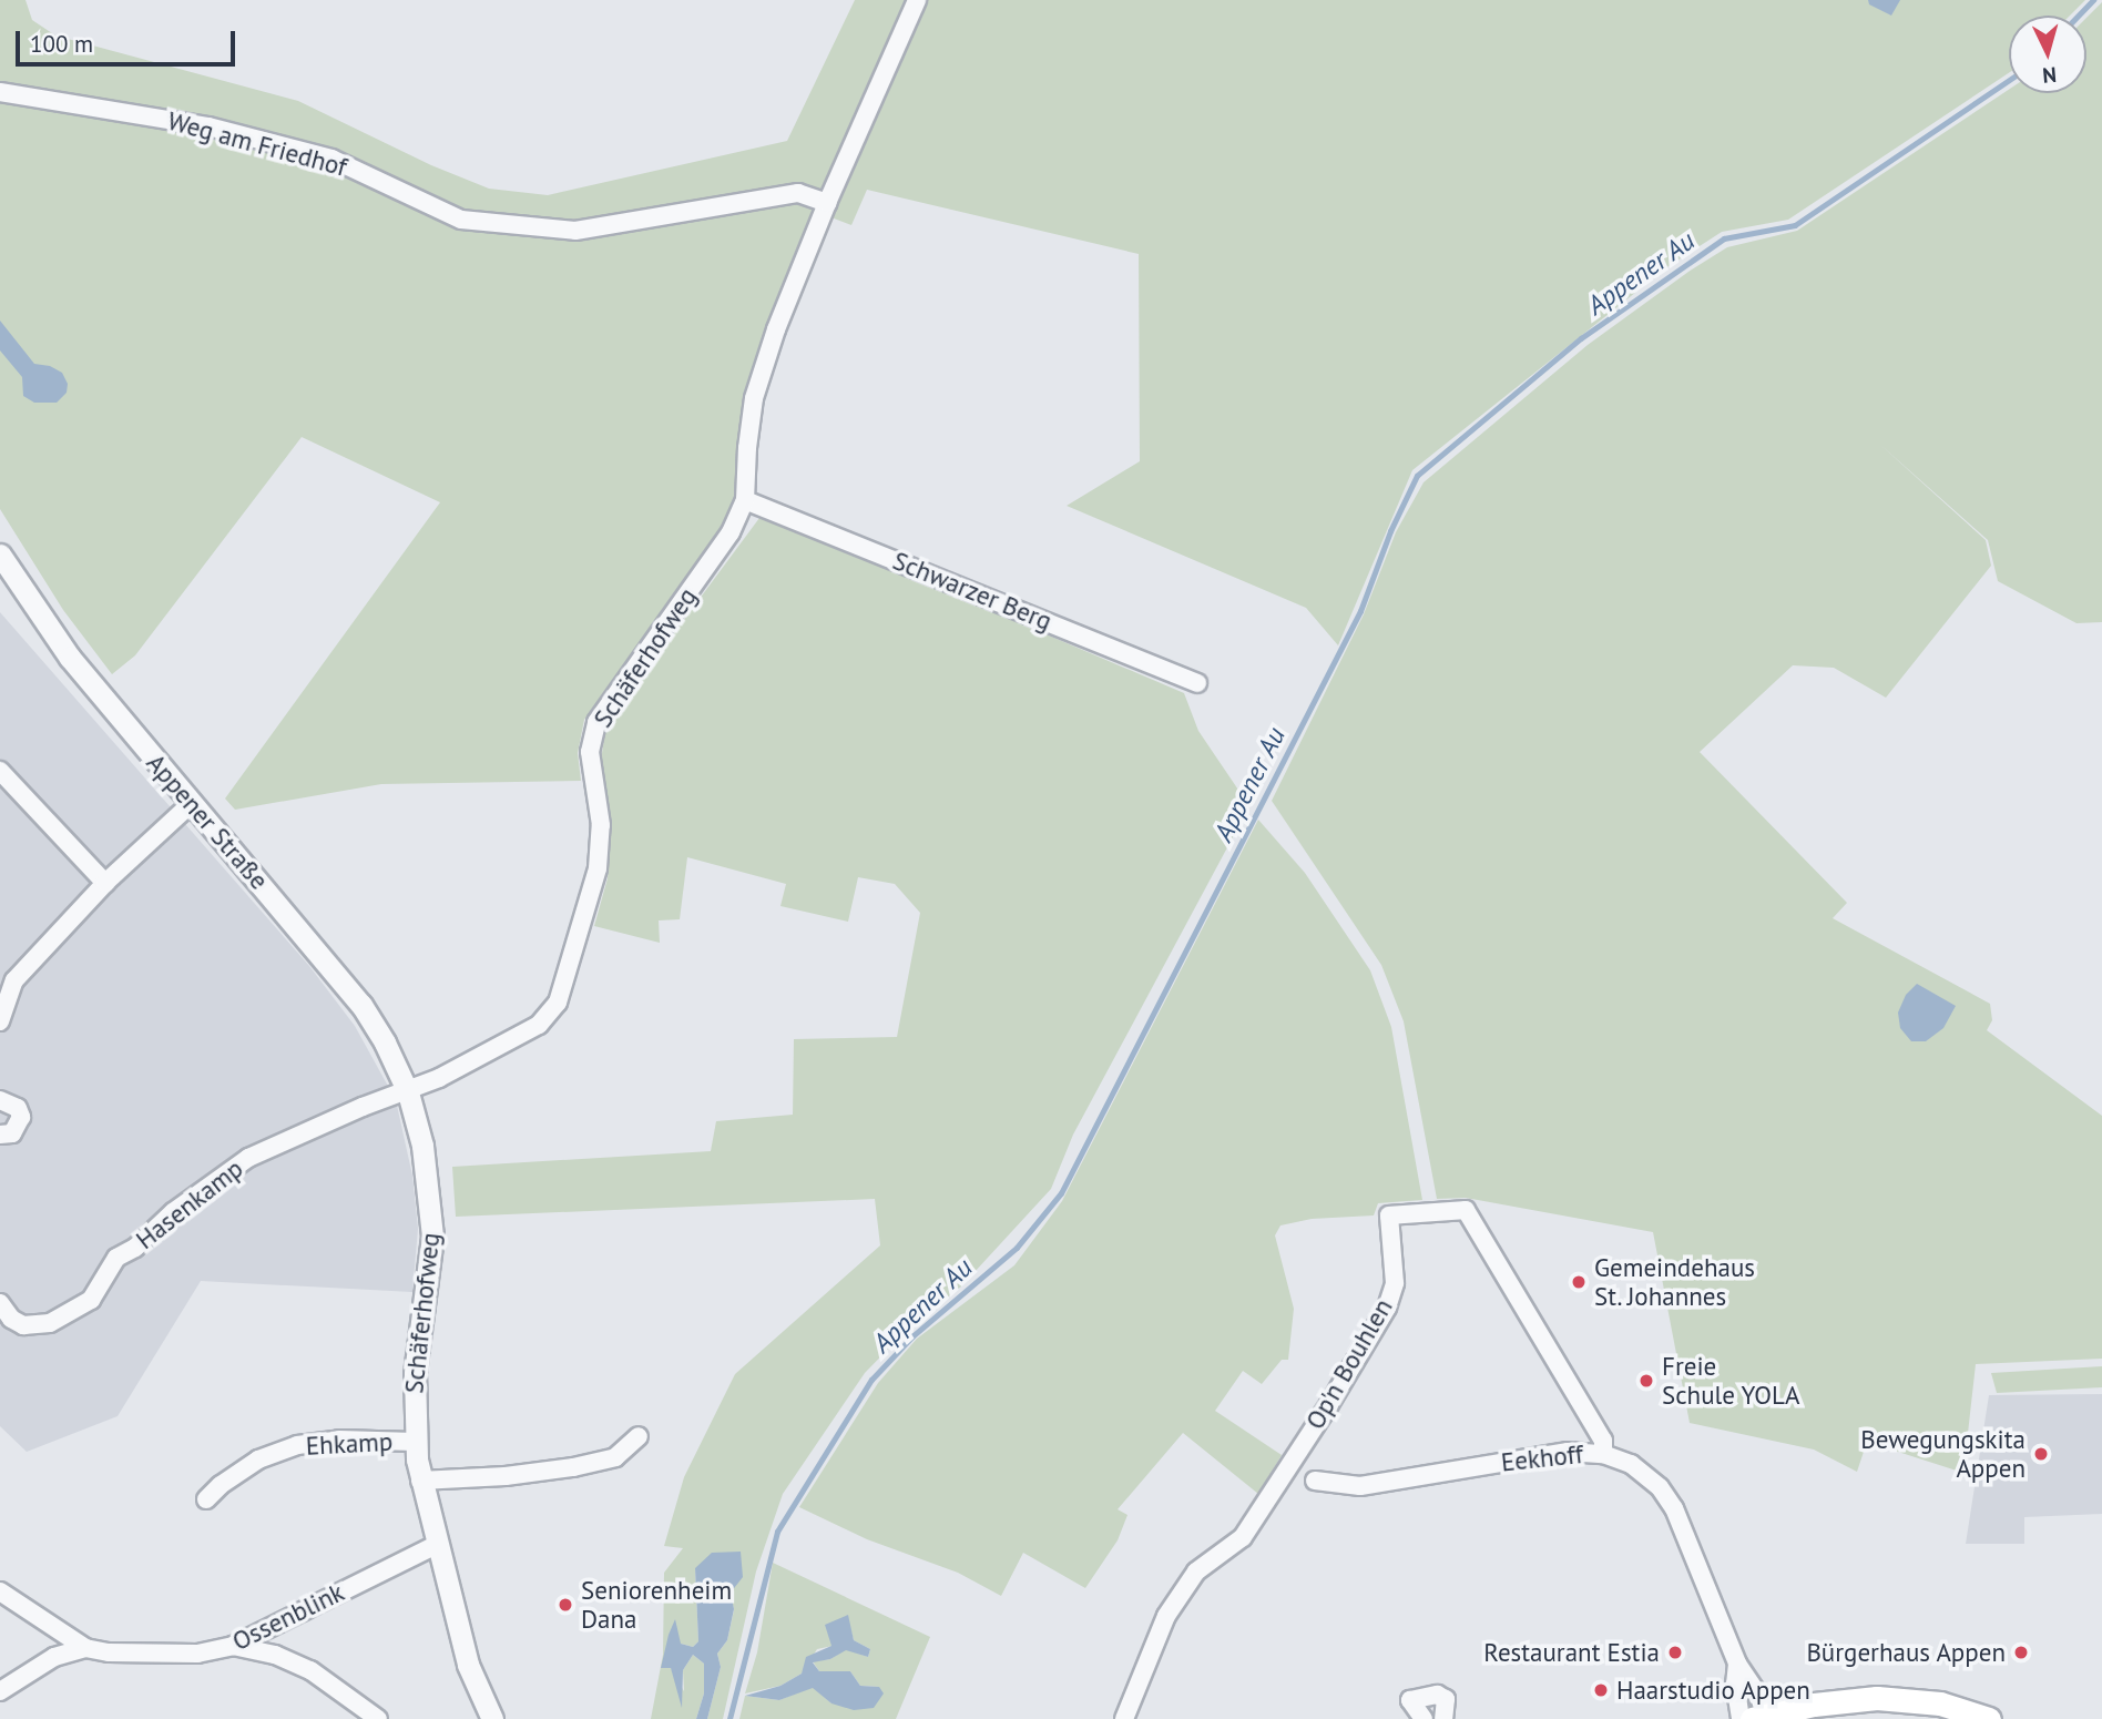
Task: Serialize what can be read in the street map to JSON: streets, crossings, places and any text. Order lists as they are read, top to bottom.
{
  "streets": {
    "street": [
      "Weg am Friedhof",
      "Schwarzer Berg",
      "Schäferhofweg",
      "Appener Straße",
      "Hasenkamp",
      "Op'n Bouhlen",
      "Ehkamp",
      "Eekhoff",
      "Ossenblink"
    ]
  },
  "crossings": [
    ["Weg am Friedhof", "Schäferhofweg"],
    ["Schwarzer Berg", "Schäferhofweg"],
    ["Schäferhofweg", "Appener Straße"],
    ["Schäferhofweg", "Hasenkamp"],
    ["Schäferhofweg", "Ehkamp"],
    ["Schäferhofweg", "Ossenblink"],
    ["Appener Straße", "Hasenkamp"],
    ["Op'n Bouhlen", "Eekhoff"]
  ],
  "water": ["Appener Au"],
  "places": [
    "Gemeindehaus St. Johannes",
    "Freie Schule YOLA",
    "Bewegungskita Appen",
    "Seniorenheim Dana",
    "Restaurant Estia",
    "Bürgerhaus Appen",
    "Haarstudio Appen"
  ],
  "scale_bar": "100 m",
  "north": "bottom"
}
